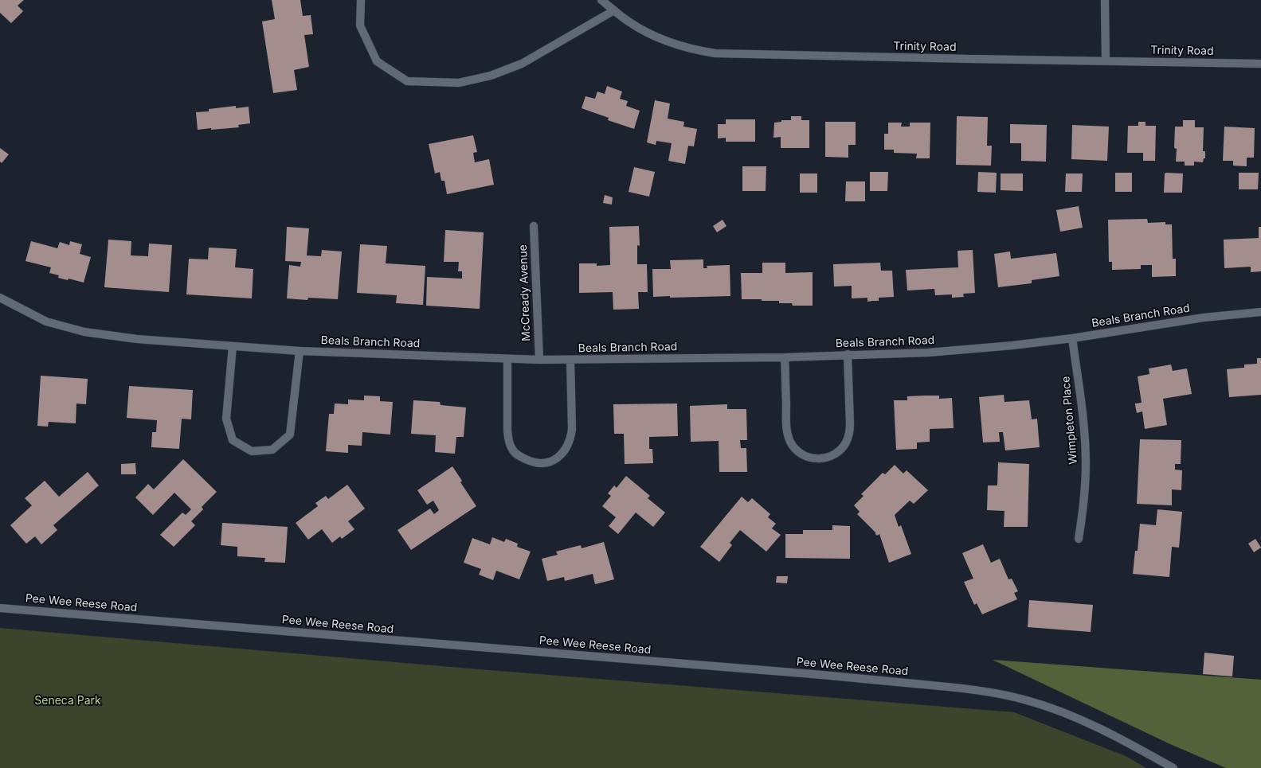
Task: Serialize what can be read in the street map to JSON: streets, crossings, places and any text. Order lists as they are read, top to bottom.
{
  "streets": {
    "street": [
      "Trinity Road",
      "McCready Avenue",
      "Beals Branch Road",
      "Wimpleton Place",
      "Pee Wee Reese Road"
    ]
  },
  "crossings": [
    ["McCready Avenue", "Beals Branch Road"],
    ["Beals Branch Road", "Wimpleton Place"]
  ],
  "parks": ["Seneca Park"]
}
